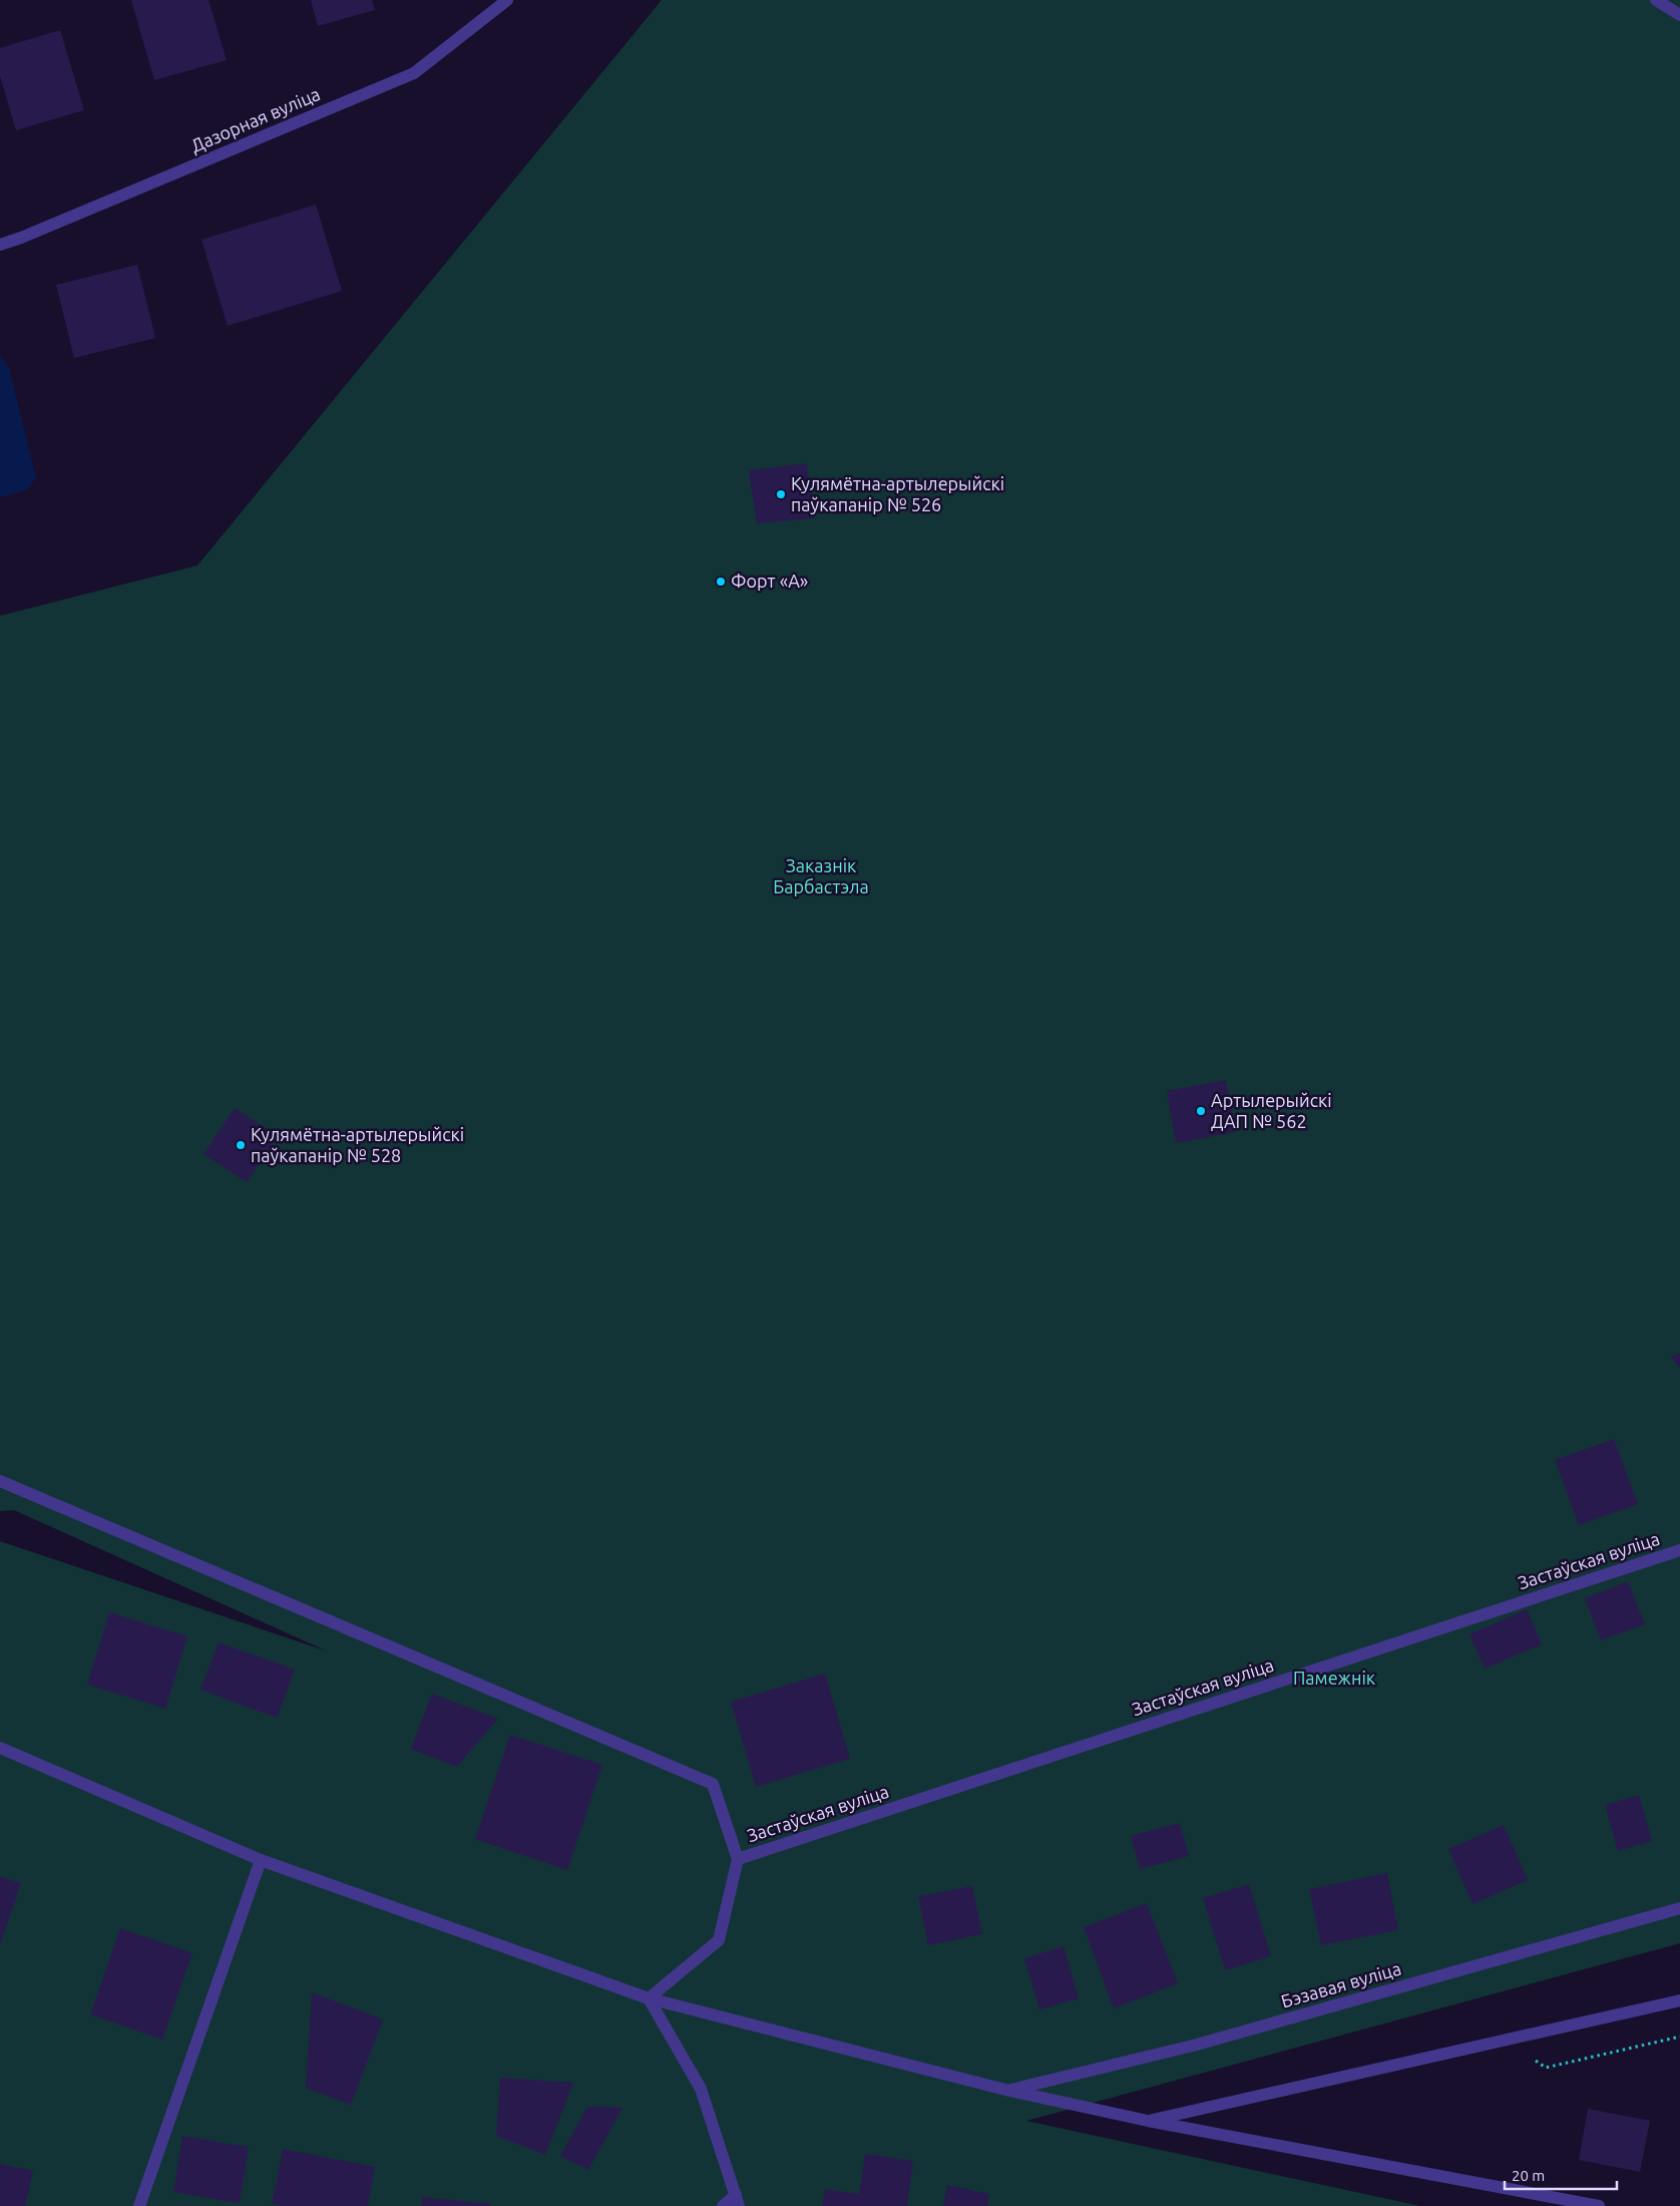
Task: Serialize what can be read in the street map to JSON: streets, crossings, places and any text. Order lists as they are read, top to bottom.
{
  "streets": {
    "street": ["Дазорная вуліца", "Застаўская вуліца", "Бэзавая вуліца"]
  },
  "parks": ["Заказнік Барбастэла", "Памежнік"],
  "places": [
    "Кулямётна-артылерыйскі паўкапанір № 526",
    "Форт «А»",
    "Артылерыйскі ДАП № 562",
    "Кулямётна-артылерыйскі паўкапанір № 528"
  ],
  "scale_bar": "20 m"
}
